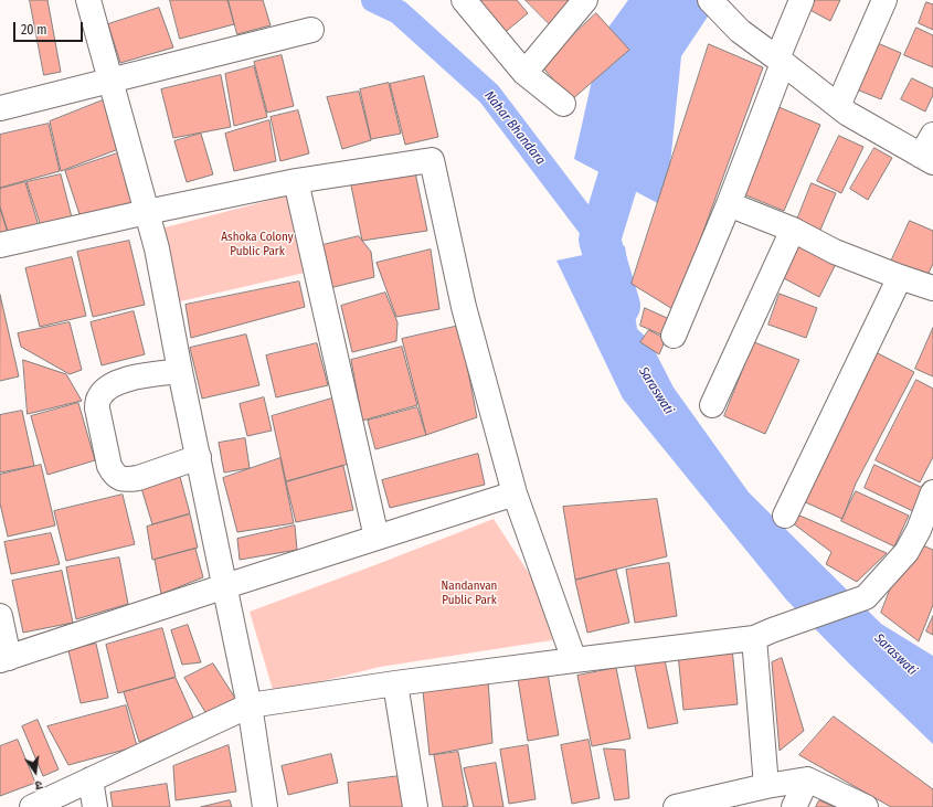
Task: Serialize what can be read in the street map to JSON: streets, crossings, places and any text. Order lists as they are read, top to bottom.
{
  "water": ["Nahar Bhandara", "Saraswati"],
  "parks": ["Ashoka Colony Public Park", "Nandanvan Public Park"],
  "scale_bar": "20 m",
  "north": "bottom"
}
